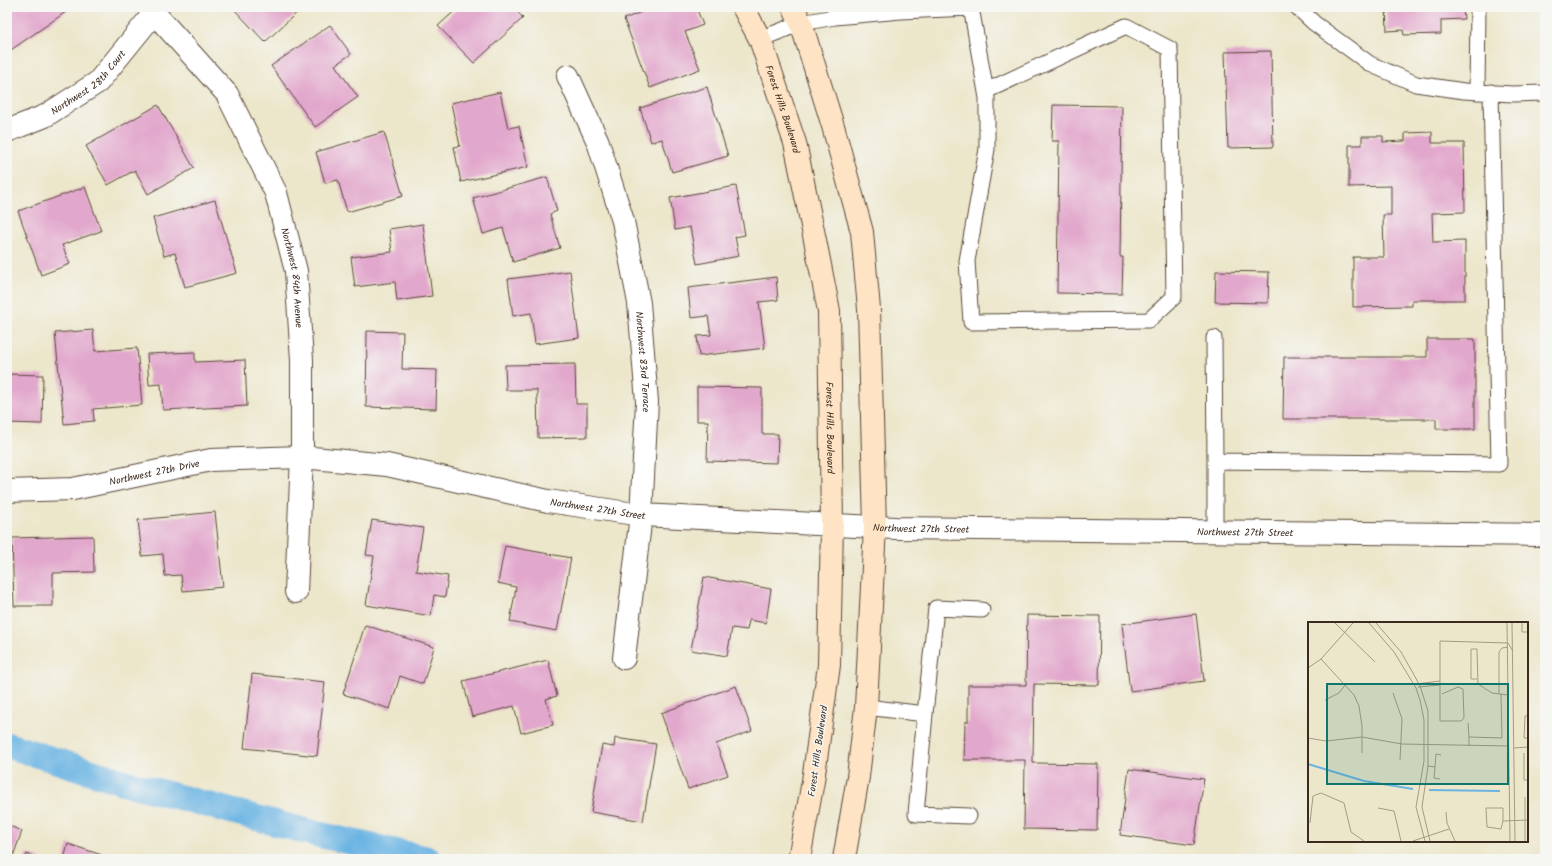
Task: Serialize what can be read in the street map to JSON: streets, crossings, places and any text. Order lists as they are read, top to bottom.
{
  "streets": {
    "street": [
      "Northwest 28th Court",
      "Forest Hills Boulevard",
      "Northwest 84th Avenue",
      "Northwest 83rd Terrace",
      "Northwest 27th Drive",
      "Northwest 27th Street"
    ]
  },
  "crossings": [
    ["Northwest 28th Court", "Northwest 84th Avenue"],
    ["Forest Hills Boulevard", "Northwest 27th Street"],
    ["Northwest 84th Avenue", "Northwest 27th Drive"],
    ["Northwest 84th Avenue", "Northwest 27th Street"],
    ["Northwest 83rd Terrace", "Northwest 27th Street"],
    ["Northwest 27th Drive", "Northwest 27th Street"]
  ]
}
